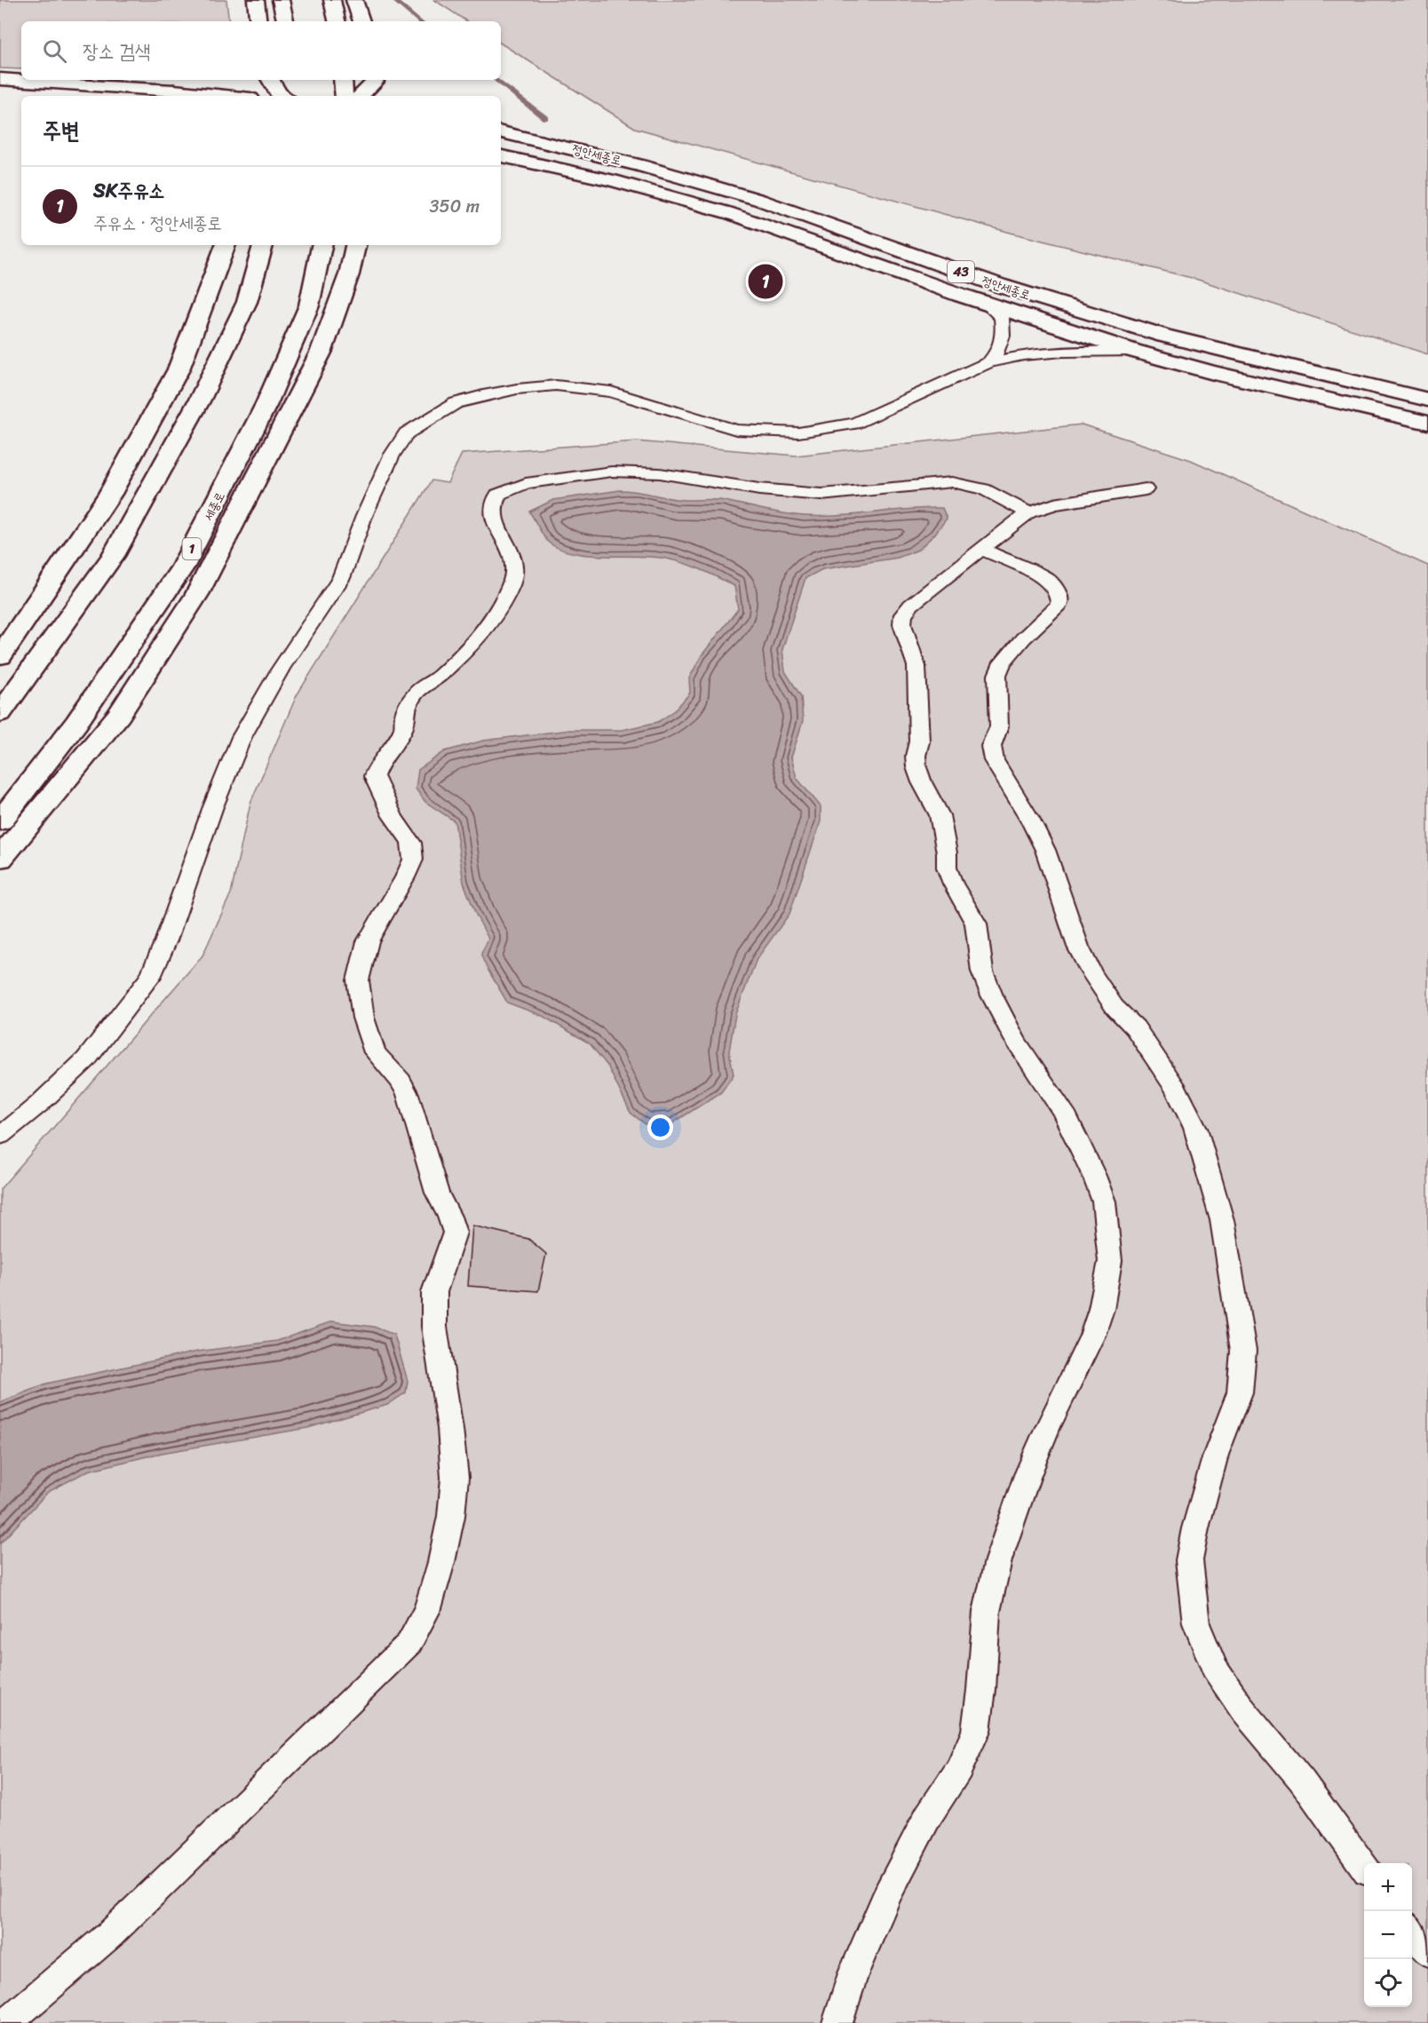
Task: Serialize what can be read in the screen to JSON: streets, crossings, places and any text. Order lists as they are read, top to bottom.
{
  "streets": {
    "main road": [
      "정안세종로",
      "43",
      "세종로",
      "1"
    ]
  },
  "page": {
    "search": "장소 검색",
    "heading": "주변",
    "list": [
      {
        "mark": "1",
        "name": "SK주유소",
        "note": "주유소 · 정안세종로",
        "value": "350 m"
      }
    ],
    "pins": "1",
    "map_buttons": ["+", "−"]
  }
}
